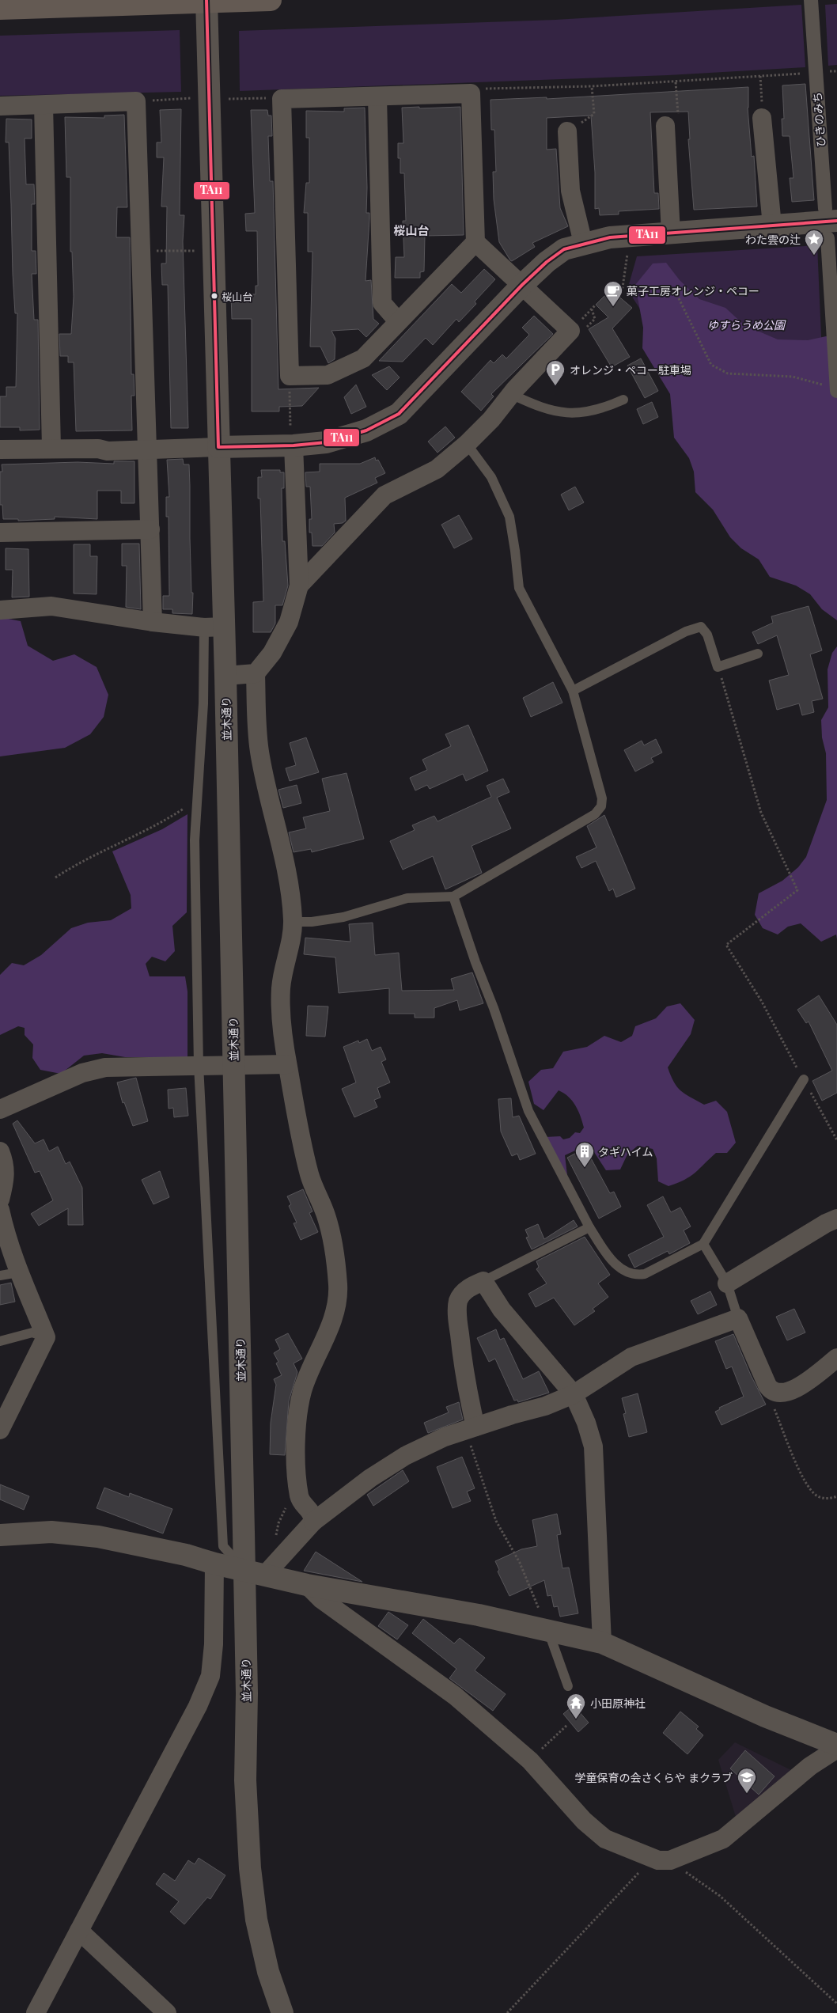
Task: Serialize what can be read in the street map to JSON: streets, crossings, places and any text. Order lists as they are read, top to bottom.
{
  "streets": {
    "street": ["ひきのみち", "並木通り"]
  },
  "districts": ["桜山台"],
  "parks": ["ゆすらうめ公園"],
  "places": {
    "place": ["わた雲の辻"],
    "other": ["桜山台"],
    "cafe": ["菓子工房オレンジ・ペコー"],
    "parking": ["オレンジ・ペコー駐車場"],
    "building": ["タギハイム"],
    "temple": ["小田原神社"],
    "school or university": ["学童保育の会さくらや まクラブ"]
  },
  "lines": ["transit line TA11"]
}
